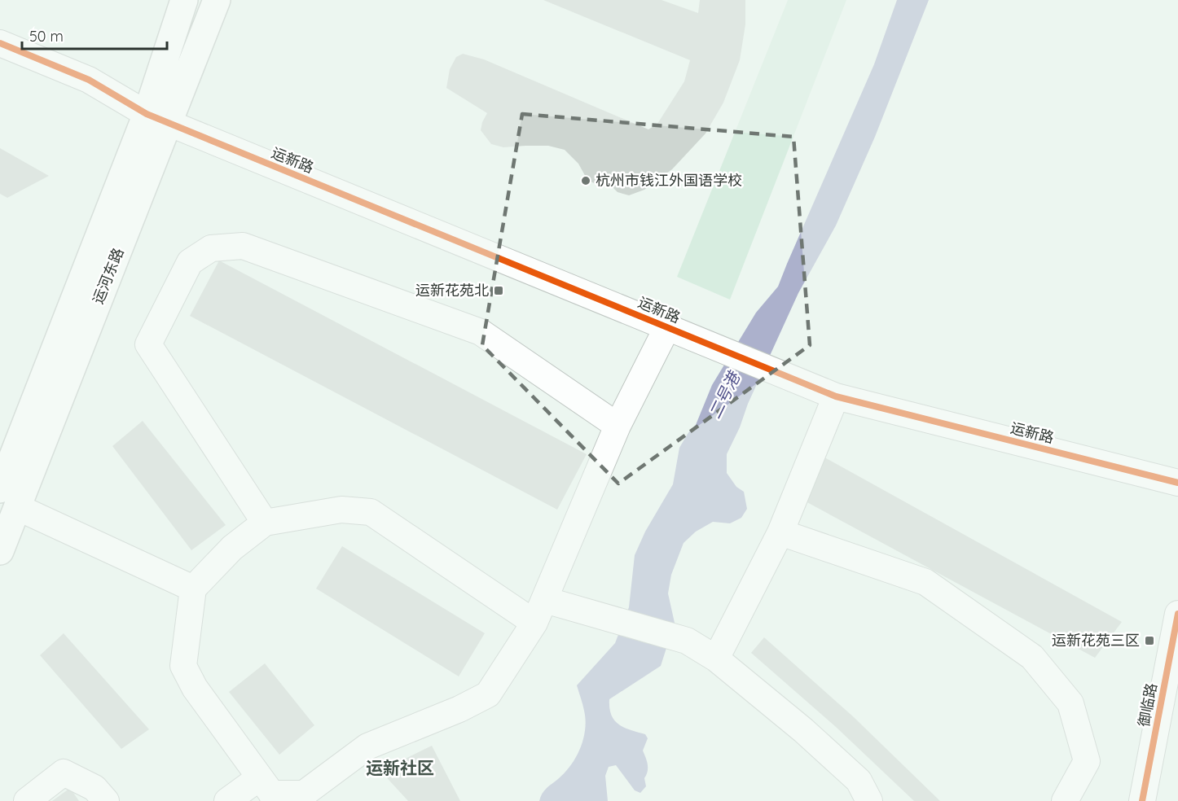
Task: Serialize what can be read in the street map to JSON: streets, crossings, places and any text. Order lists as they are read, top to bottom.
{
  "streets": {
    "main road": ["运河东路"],
    "street": ["运新路", "御临路"]
  },
  "crossings": [
    ["运新路", "运河东路"]
  ],
  "districts": ["运新社区"],
  "water": ["二号港"],
  "places": {
    "other": ["杭州市钱江外国语学校"],
    "transit": ["运新花苑北", "运新花苑三区"]
  },
  "scale_bar": "50 m"
}
